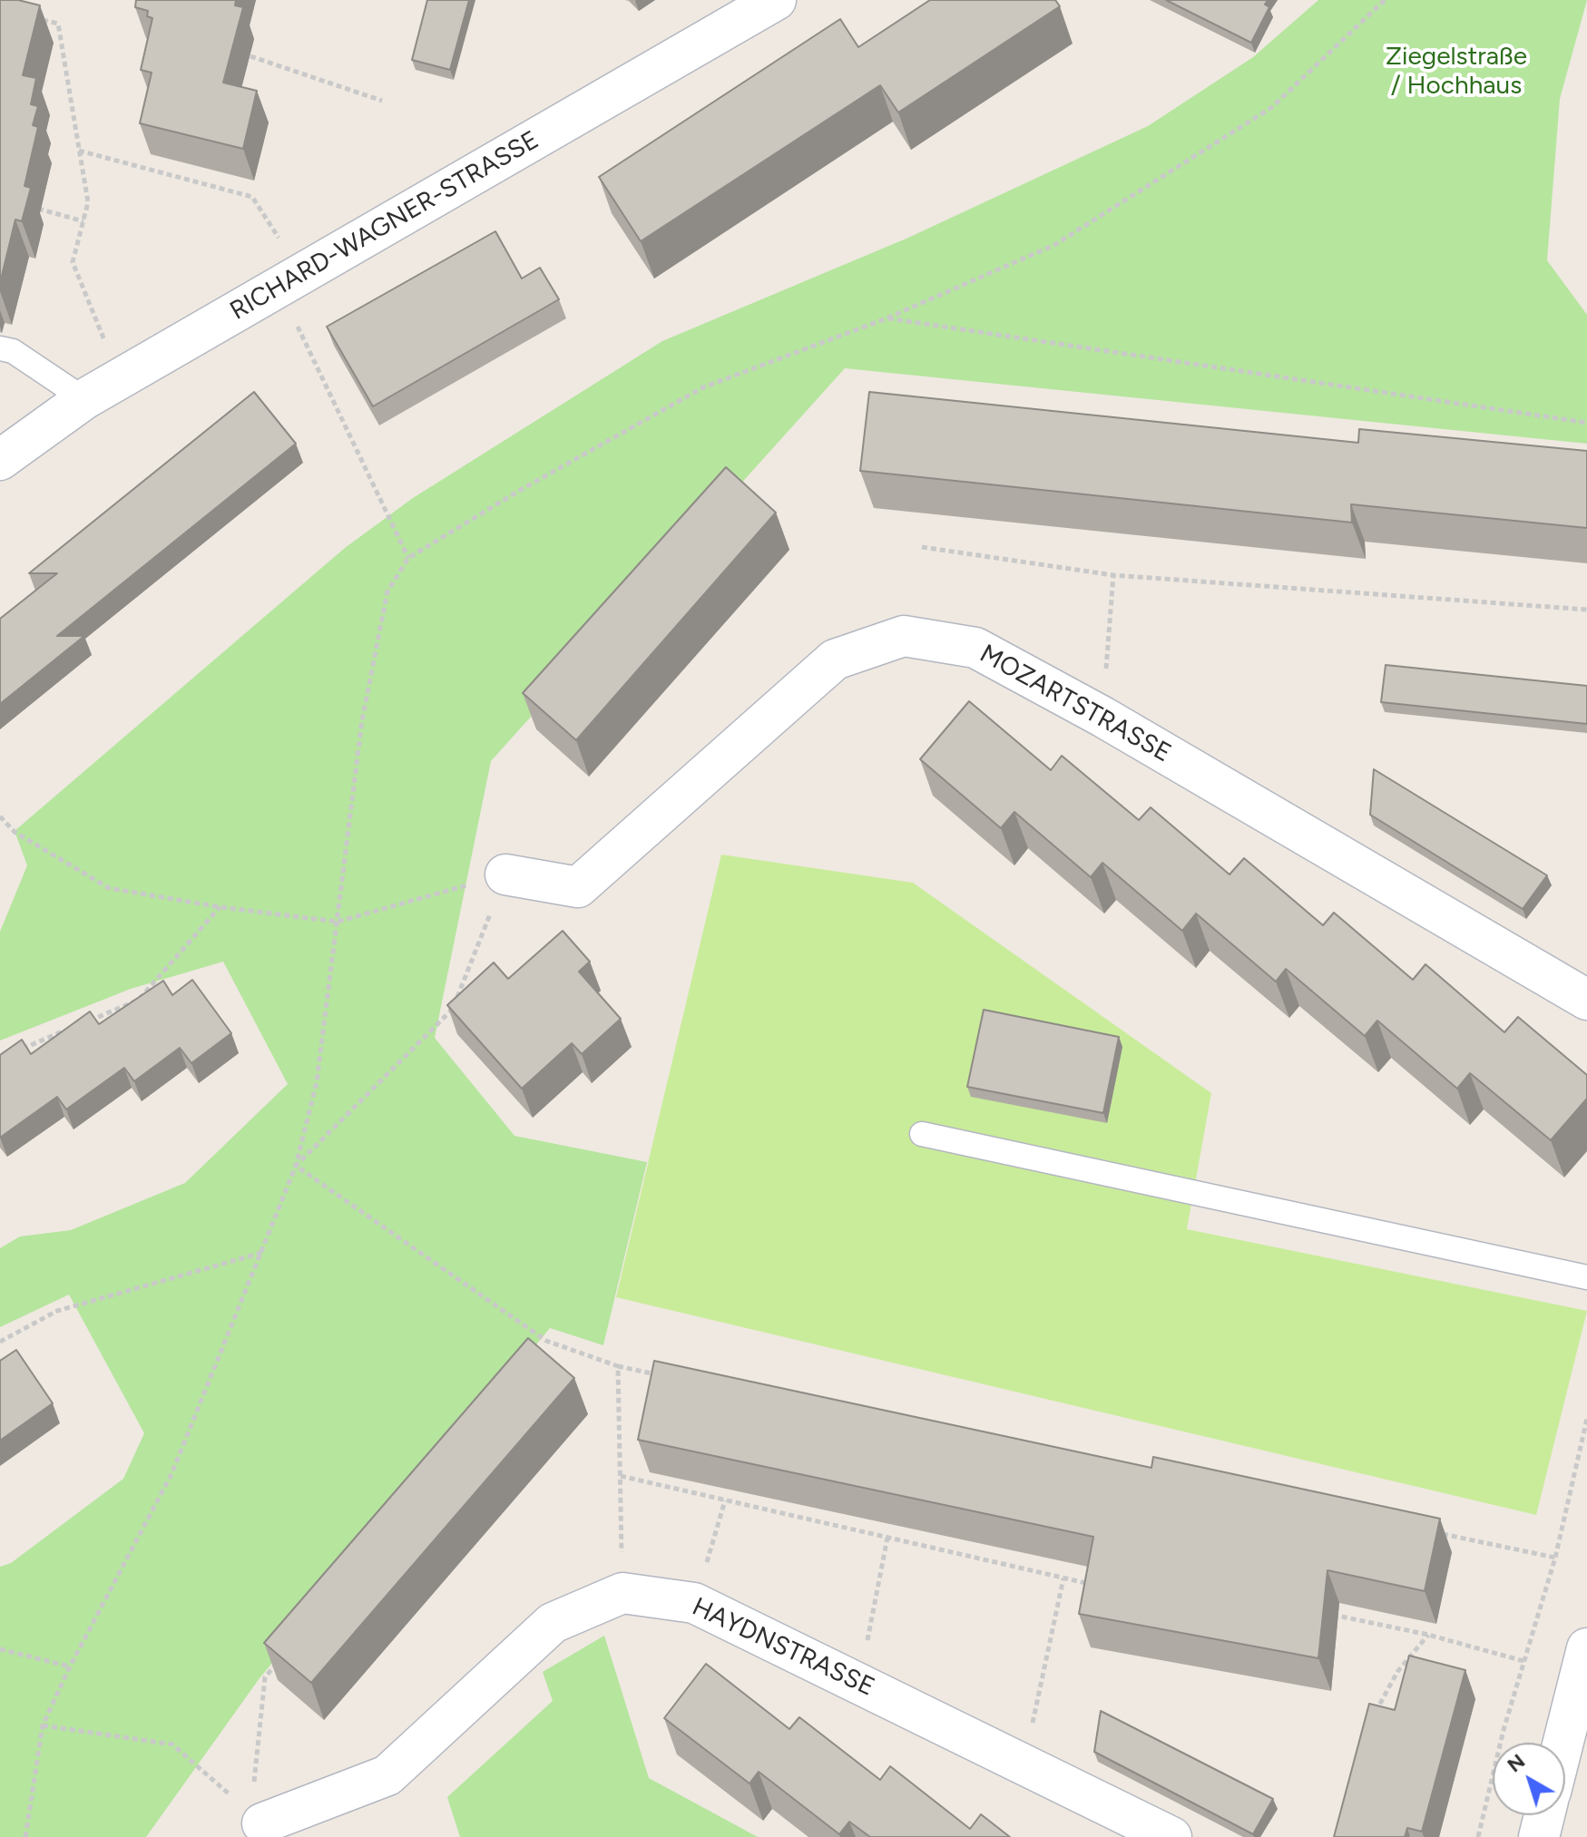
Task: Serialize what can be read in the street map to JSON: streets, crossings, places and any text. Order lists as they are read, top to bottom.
{
  "streets": {
    "street": ["RICHARD-WAGNER-STRASSE", "MOZARTSTRASSE", "HAYDNSTRASSE"]
  },
  "parks": ["Ziegelstraße / Hochhaus"],
  "north": "top left"
}
